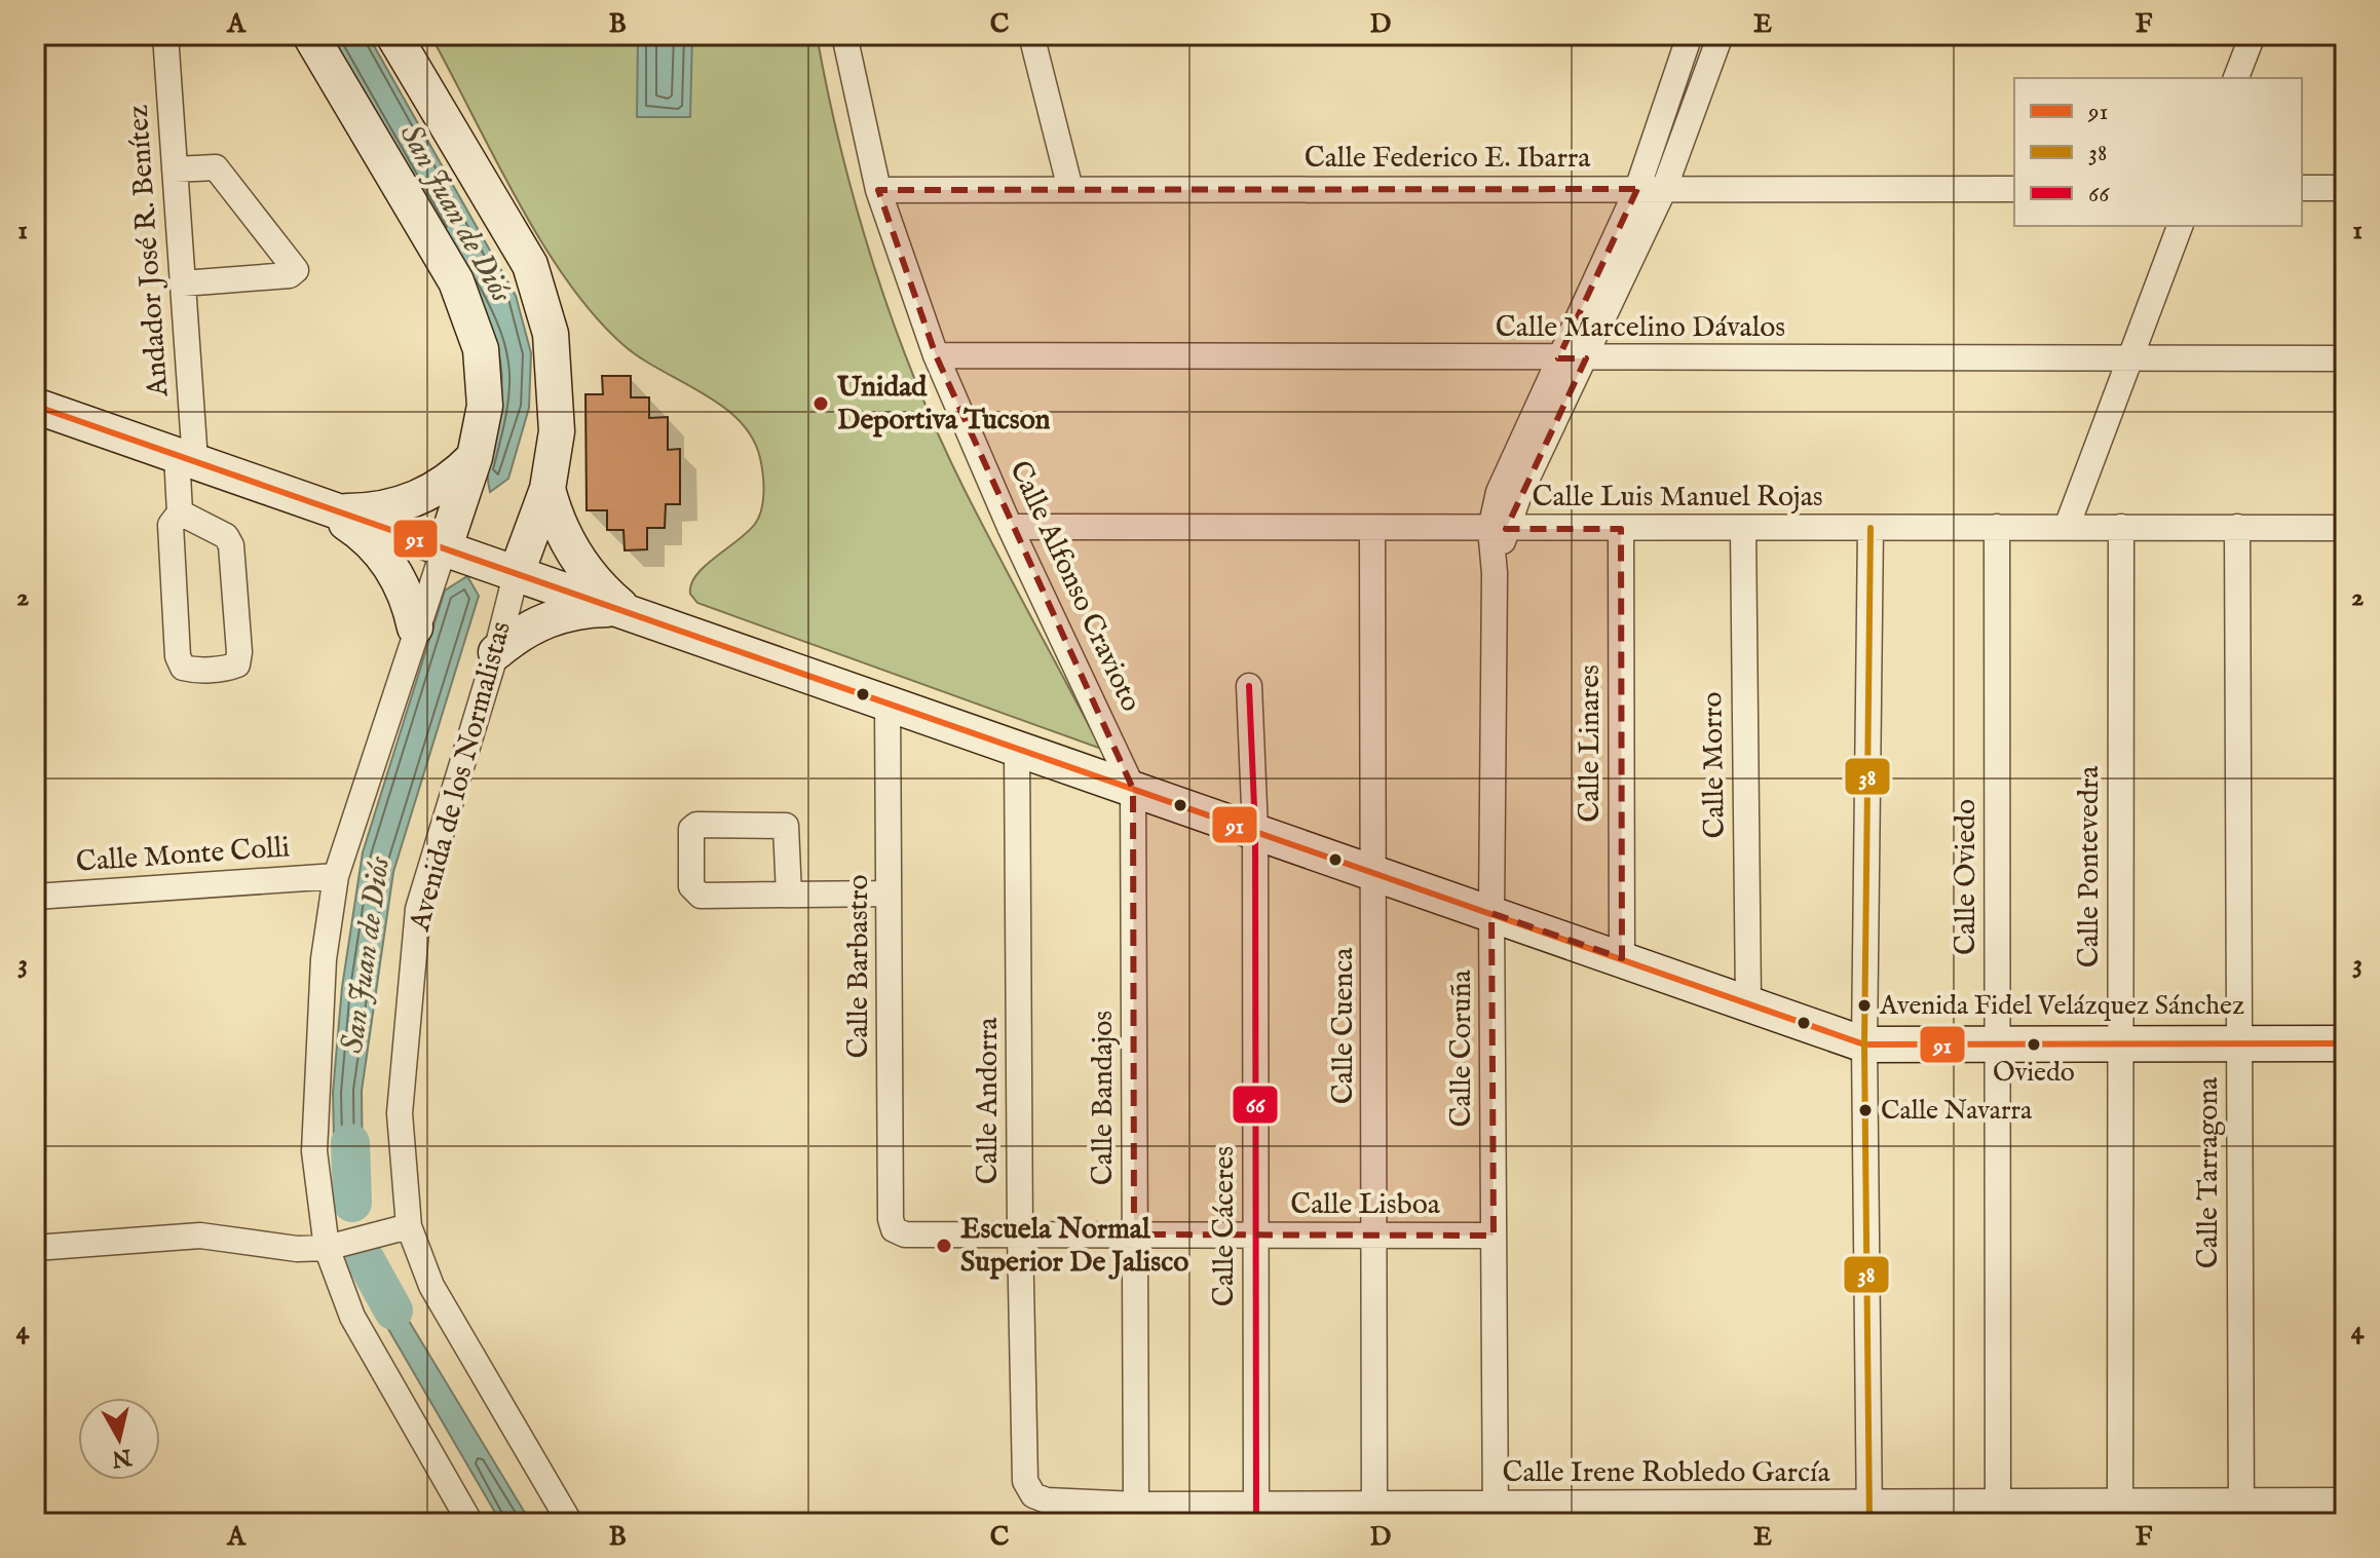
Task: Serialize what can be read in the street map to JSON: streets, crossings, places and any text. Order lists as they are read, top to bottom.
{
  "streets": {
    "street": [
      "Calle Federico E. Ibarra",
      "Andador José R. Benítez",
      "Calle Marcelino Dávalos",
      "Calle Luis Manuel Rojas",
      "Calle Alfonso Cravioto",
      "Calle Linares",
      "Calle Morro",
      "Avenida de los Normalistas",
      "Calle Monte Colli",
      "Calle Pontevedra",
      "Calle Oviedo",
      "Calle Barbastro",
      "Calle Cuenca",
      "Calle Coruña",
      "Calle Bandajos",
      "Calle Andorra",
      "Calle Tarragona",
      "Calle Lisboa",
      "Calle Cáceres",
      "Calle Irene Robledo García"
    ]
  },
  "crossings": [
    ["Calle Federico E. Ibarra", "Calle Alfonso Cravioto"],
    ["Calle Marcelino Dávalos", "Calle Alfonso Cravioto"],
    ["Calle Luis Manuel Rojas", "Calle Alfonso Cravioto"],
    ["Calle Luis Manuel Rojas", "Calle Linares"],
    ["Calle Luis Manuel Rojas", "Calle Morro"],
    ["Calle Luis Manuel Rojas", "Calle Pontevedra"],
    ["Calle Luis Manuel Rojas", "Calle Oviedo"],
    ["Calle Luis Manuel Rojas", "Calle Cuenca"],
    ["Calle Luis Manuel Rojas", "Calle Coruña"],
    ["Calle Luis Manuel Rojas", "Calle Tarragona"],
    ["Calle Alfonso Cravioto", "Calle Bandajos"],
    ["Calle Pontevedra", "Calle Irene Robledo García"],
    ["Calle Oviedo", "Calle Irene Robledo García"],
    ["Calle Barbastro", "Calle Lisboa"],
    ["Calle Cuenca", "Calle Lisboa"],
    ["Calle Cuenca", "Calle Irene Robledo García"],
    ["Calle Coruña", "Calle Lisboa"],
    ["Calle Coruña", "Calle Irene Robledo García"],
    ["Calle Bandajos", "Calle Andorra"],
    ["Calle Bandajos", "Calle Lisboa"],
    ["Calle Bandajos", "Calle Irene Robledo García"],
    ["Calle Andorra", "Calle Lisboa"],
    ["Calle Andorra", "Calle Irene Robledo García"],
    ["Calle Tarragona", "Calle Irene Robledo García"],
    ["Calle Lisboa", "Calle Cáceres"],
    ["Calle Cáceres", "Calle Irene Robledo García"]
  ],
  "water": ["San Juan de Diós"],
  "places": [
    "Unidad Deportiva Tucson",
    "Avenida Fidel Velázquez Sánchez",
    "Oviedo",
    "Calle Navarra",
    "Escuela Normal Superior De Jalisco"
  ],
  "lines": ["transit line 91", "transit line 38", "transit line 66"],
  "legend": ["91", "38", "66"],
  "north": "bottom",
  "grid": {
    "columns": [
      "A",
      "B",
      "C",
      "D",
      "E",
      "F"
    ],
    "rows": [
      "1",
      "2",
      "3",
      "4"
    ]
  }
}
